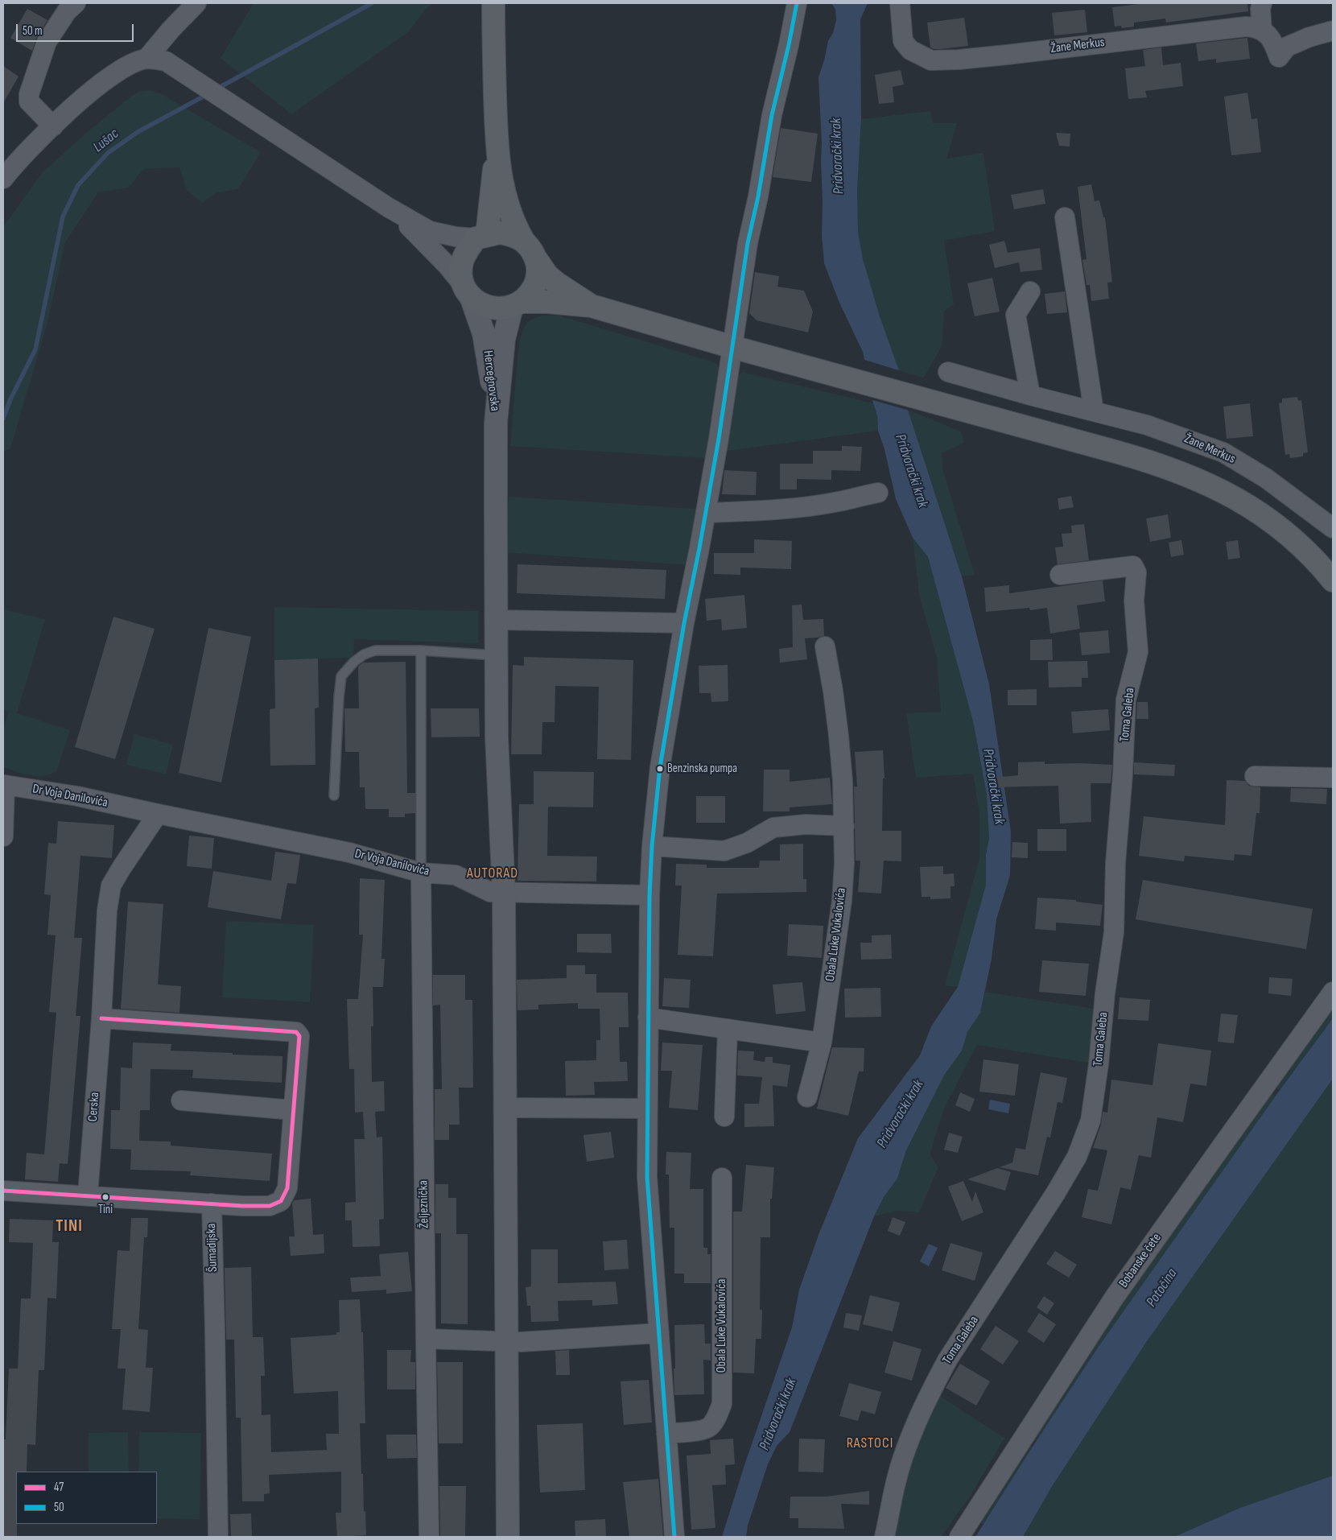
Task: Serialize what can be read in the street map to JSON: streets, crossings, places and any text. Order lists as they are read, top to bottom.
{
  "streets": {
    "street": [
      "Žane Merkus",
      "Hercegnovska",
      "Toma Galeba",
      "Dr Voja Danilovića",
      "Obala Luke Vukalovića",
      "Cerska",
      "Željeznička",
      "Šumadijska",
      "Bobanske čete"
    ]
  },
  "crossings": [
    ["Dr Voja Danilovića", "Željeznička"],
    ["Cerska", "Šumadijska"]
  ],
  "districts": ["AUTORAD", "TINI", "RASTOCI"],
  "water": ["Lušac", "Pridvorački krak", "Potočina"],
  "places": ["Benzinska pumpa", "Tini"],
  "lines": ["transit line 50", "transit line 47"],
  "legend": ["47", "50"],
  "scale_bar": "50 m"
}
